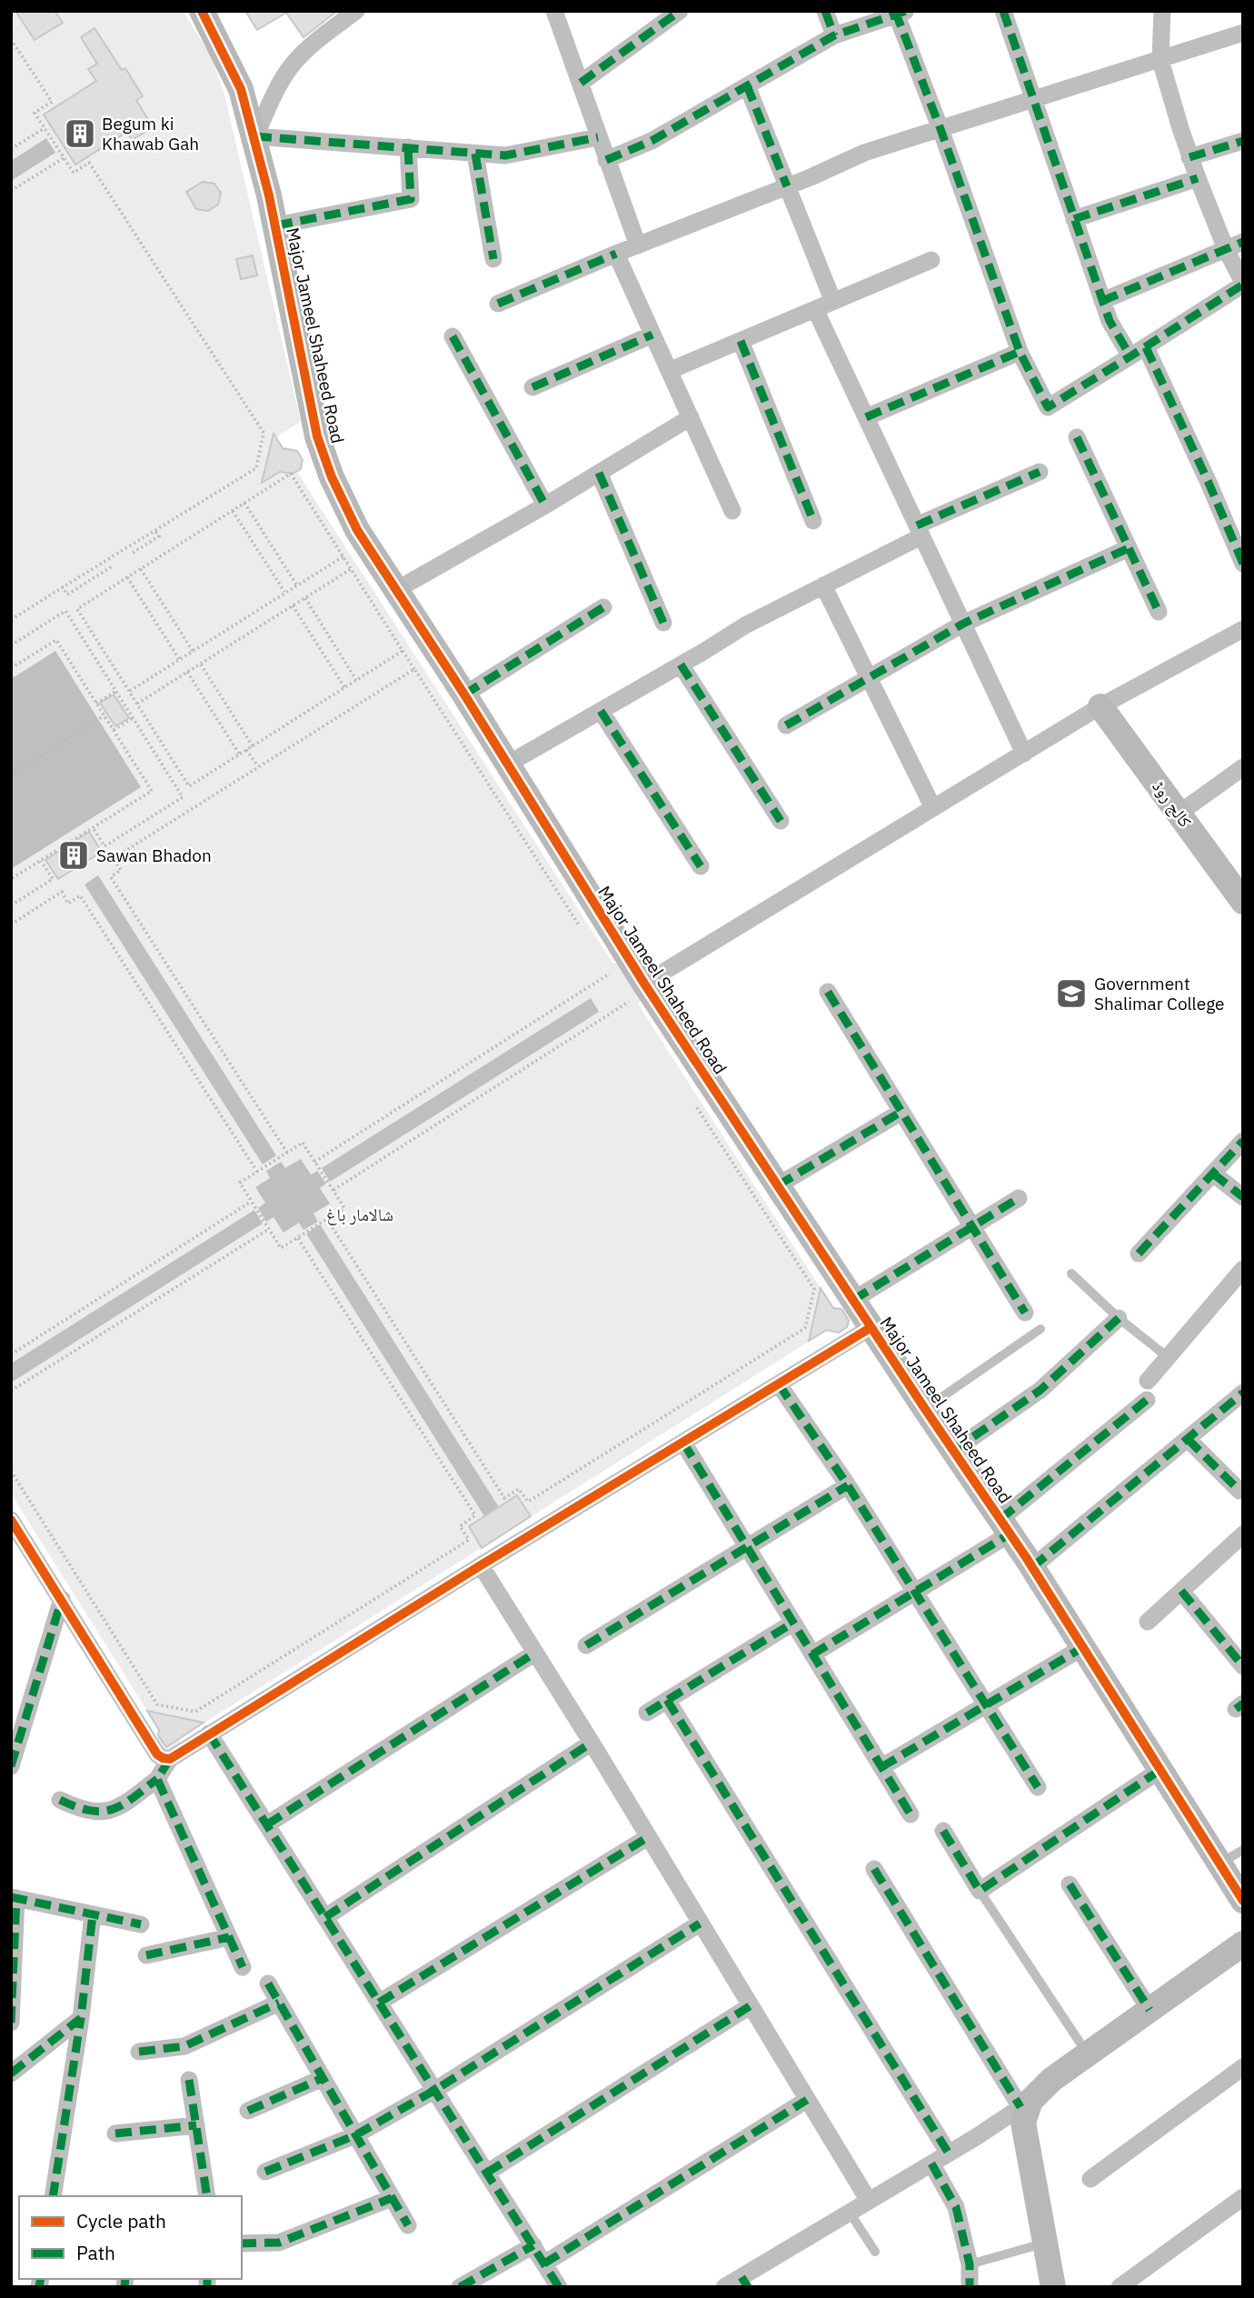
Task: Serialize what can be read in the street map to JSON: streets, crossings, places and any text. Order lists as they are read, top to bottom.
{
  "streets": {
    "street": ["Major Jameel Shaheed Road", "کالج روڈ"]
  },
  "parks": ["شالامار باغ"],
  "places": {
    "building": ["Begum ki Khawab Gah", "Sawan Bhadon"],
    "school or university": ["Government Shalimar College"]
  },
  "legend": ["Cycle path", "Path"]
}
